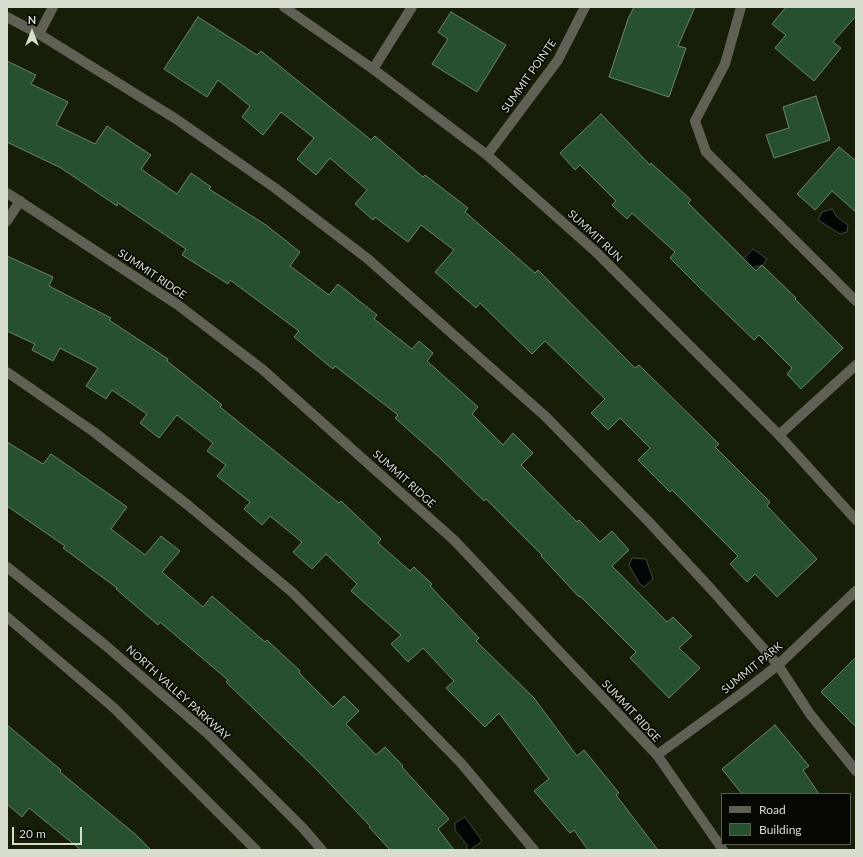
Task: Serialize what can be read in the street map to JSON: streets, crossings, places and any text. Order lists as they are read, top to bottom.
{
  "streets": {
    "street": [
      "SUMMIT POINTE",
      "SUMMIT RUN",
      "SUMMIT RIDGE",
      "SUMMIT PARK",
      "NORTH VALLEY PARKWAY"
    ]
  },
  "crossings": [
    ["SUMMIT POINTE", "SUMMIT RUN"],
    ["SUMMIT RIDGE", "SUMMIT PARK"]
  ],
  "legend": ["Road", "Building"],
  "scale_bar": "20 m",
  "north": "top"
}
